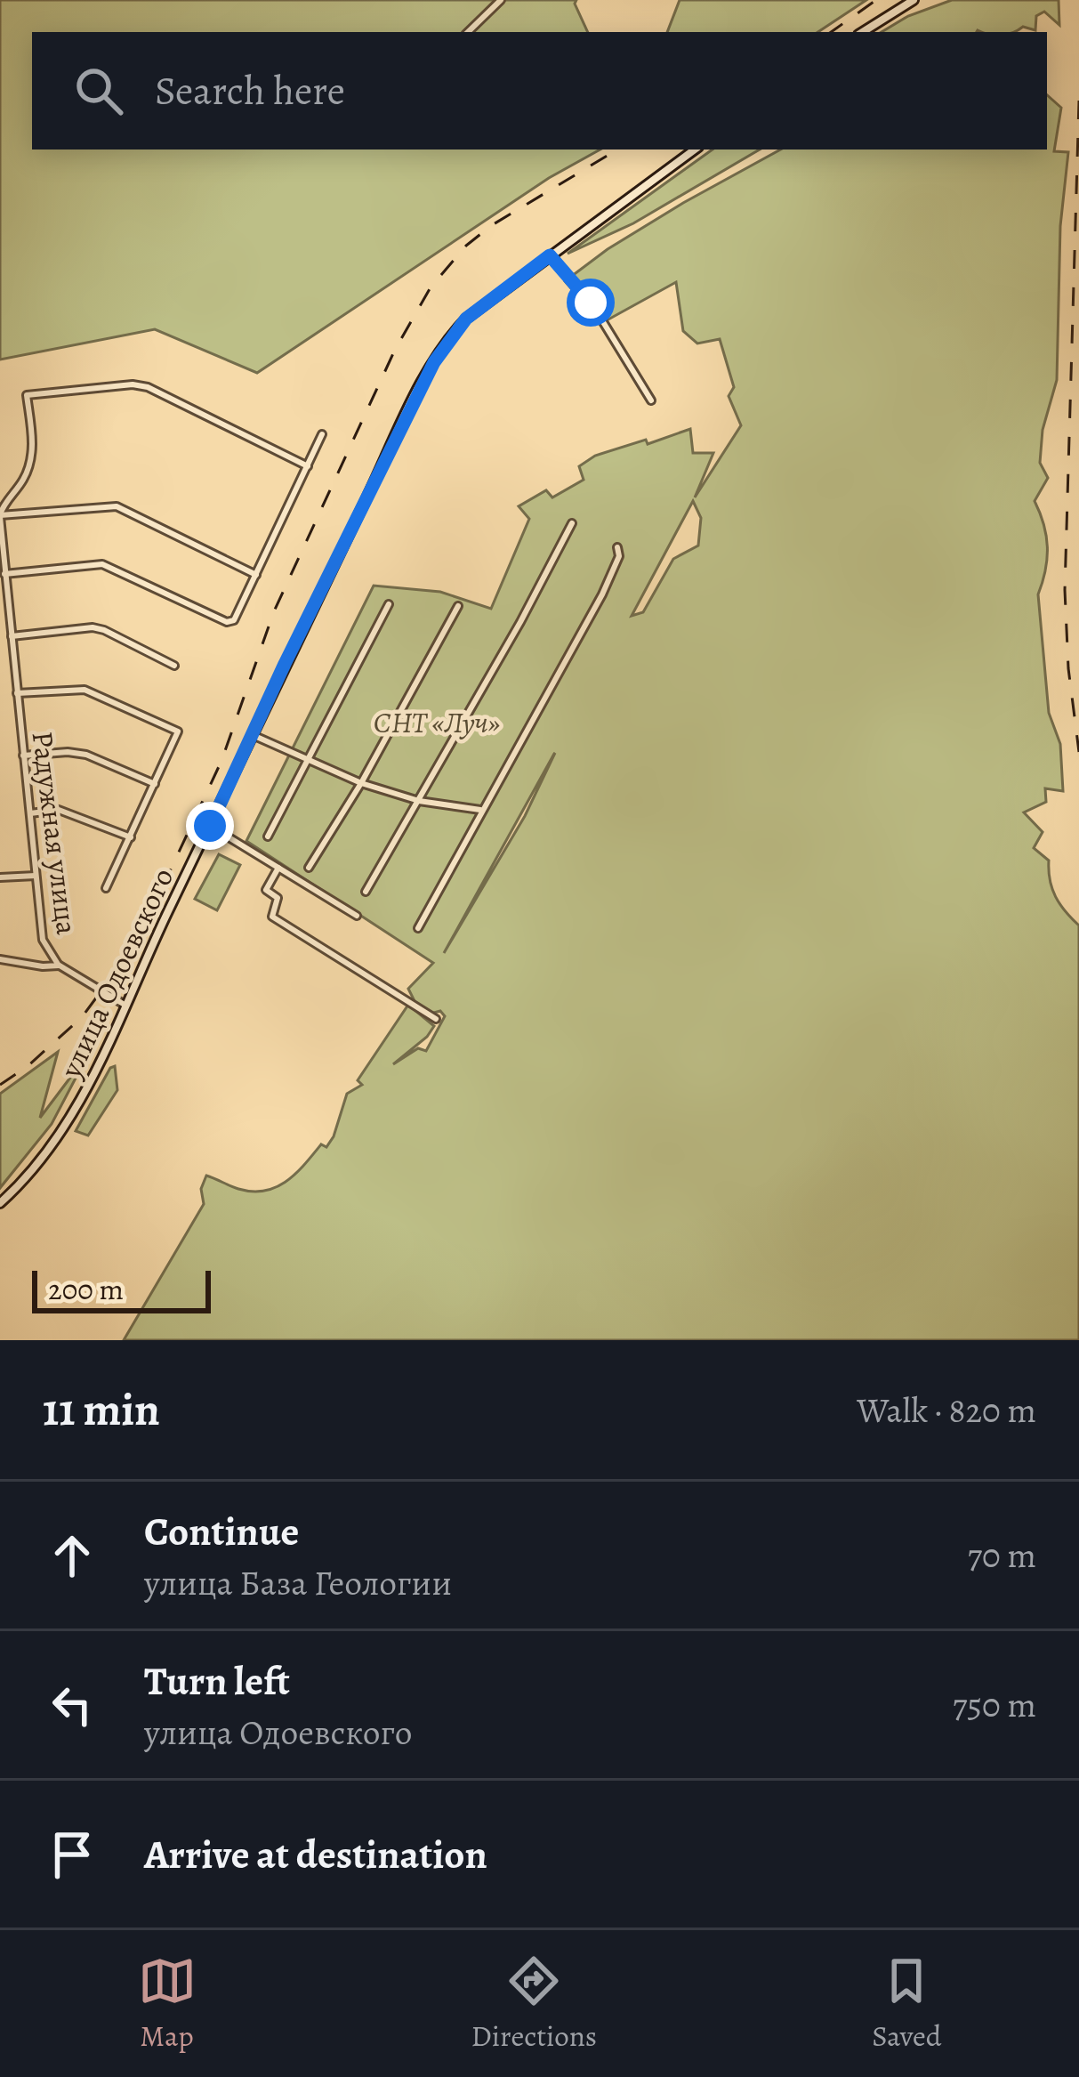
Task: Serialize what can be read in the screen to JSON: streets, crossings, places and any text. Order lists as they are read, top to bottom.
{
  "streets": {
    "street": ["Радужная улица", "улица Одоевского"]
  },
  "parks": ["СНТ «Луч»"],
  "scale_bar": "200 m",
  "page": {
    "search": "Search here",
    "scale": "200 m",
    "heading": ["11 min", "Walk · 820 m"],
    "list": [
      ["Continue", "улица База Геологии", "70 m"],
      ["Turn left", "улица Одоевского", "750 m"],
      "Arrive at destination"
    ],
    "nav": ["Map", "Directions", "Saved"]
  }
}
